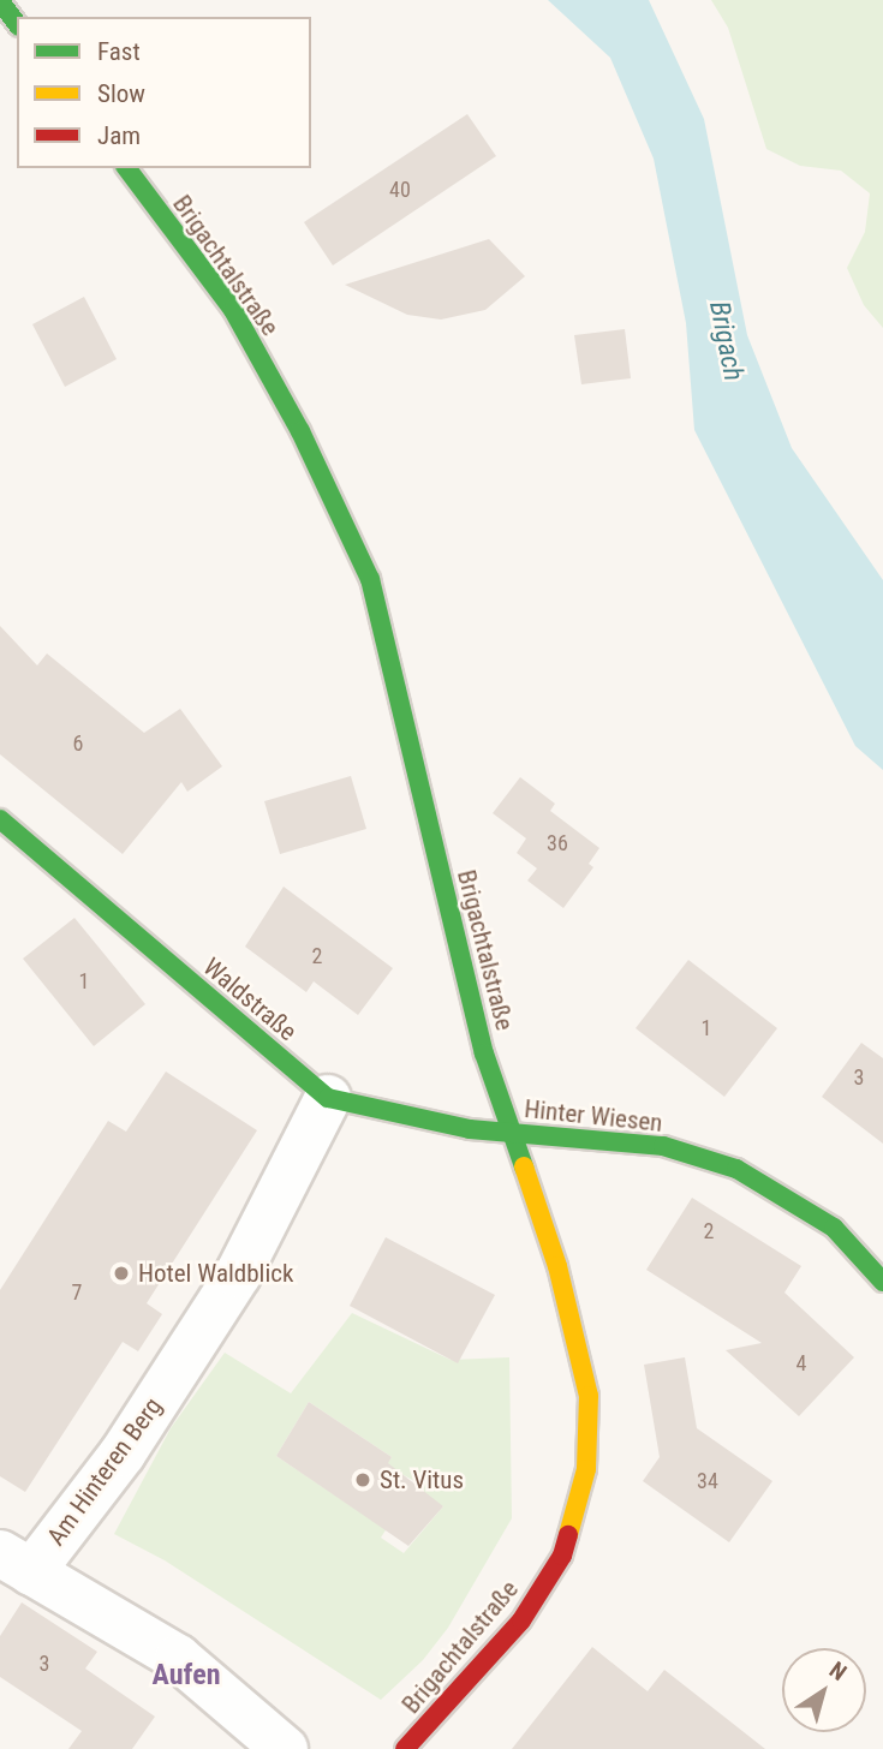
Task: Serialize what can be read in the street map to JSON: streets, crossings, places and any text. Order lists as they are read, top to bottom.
{
  "streets": {
    "street": [
      "Brigachtalstraße",
      "Waldstraße",
      "Hinter Wiesen",
      "Am Hinteren Berg"
    ]
  },
  "crossings": [
    ["Brigachtalstraße", "Waldstraße"],
    ["Brigachtalstraße", "Hinter Wiesen"],
    ["Waldstraße", "Hinter Wiesen"],
    ["Waldstraße", "Am Hinteren Berg"]
  ],
  "districts": ["Aufen"],
  "water": ["Brigach"],
  "places": ["Hotel Waldblick", "St. Vitus"],
  "house_numbers": [
    "40",
    "6",
    "36",
    "2",
    "1",
    "1",
    "3",
    "2",
    "7",
    "4",
    "34",
    "3"
  ],
  "legend": ["Fast", "Slow", "Jam"],
  "north": "top right"
}
